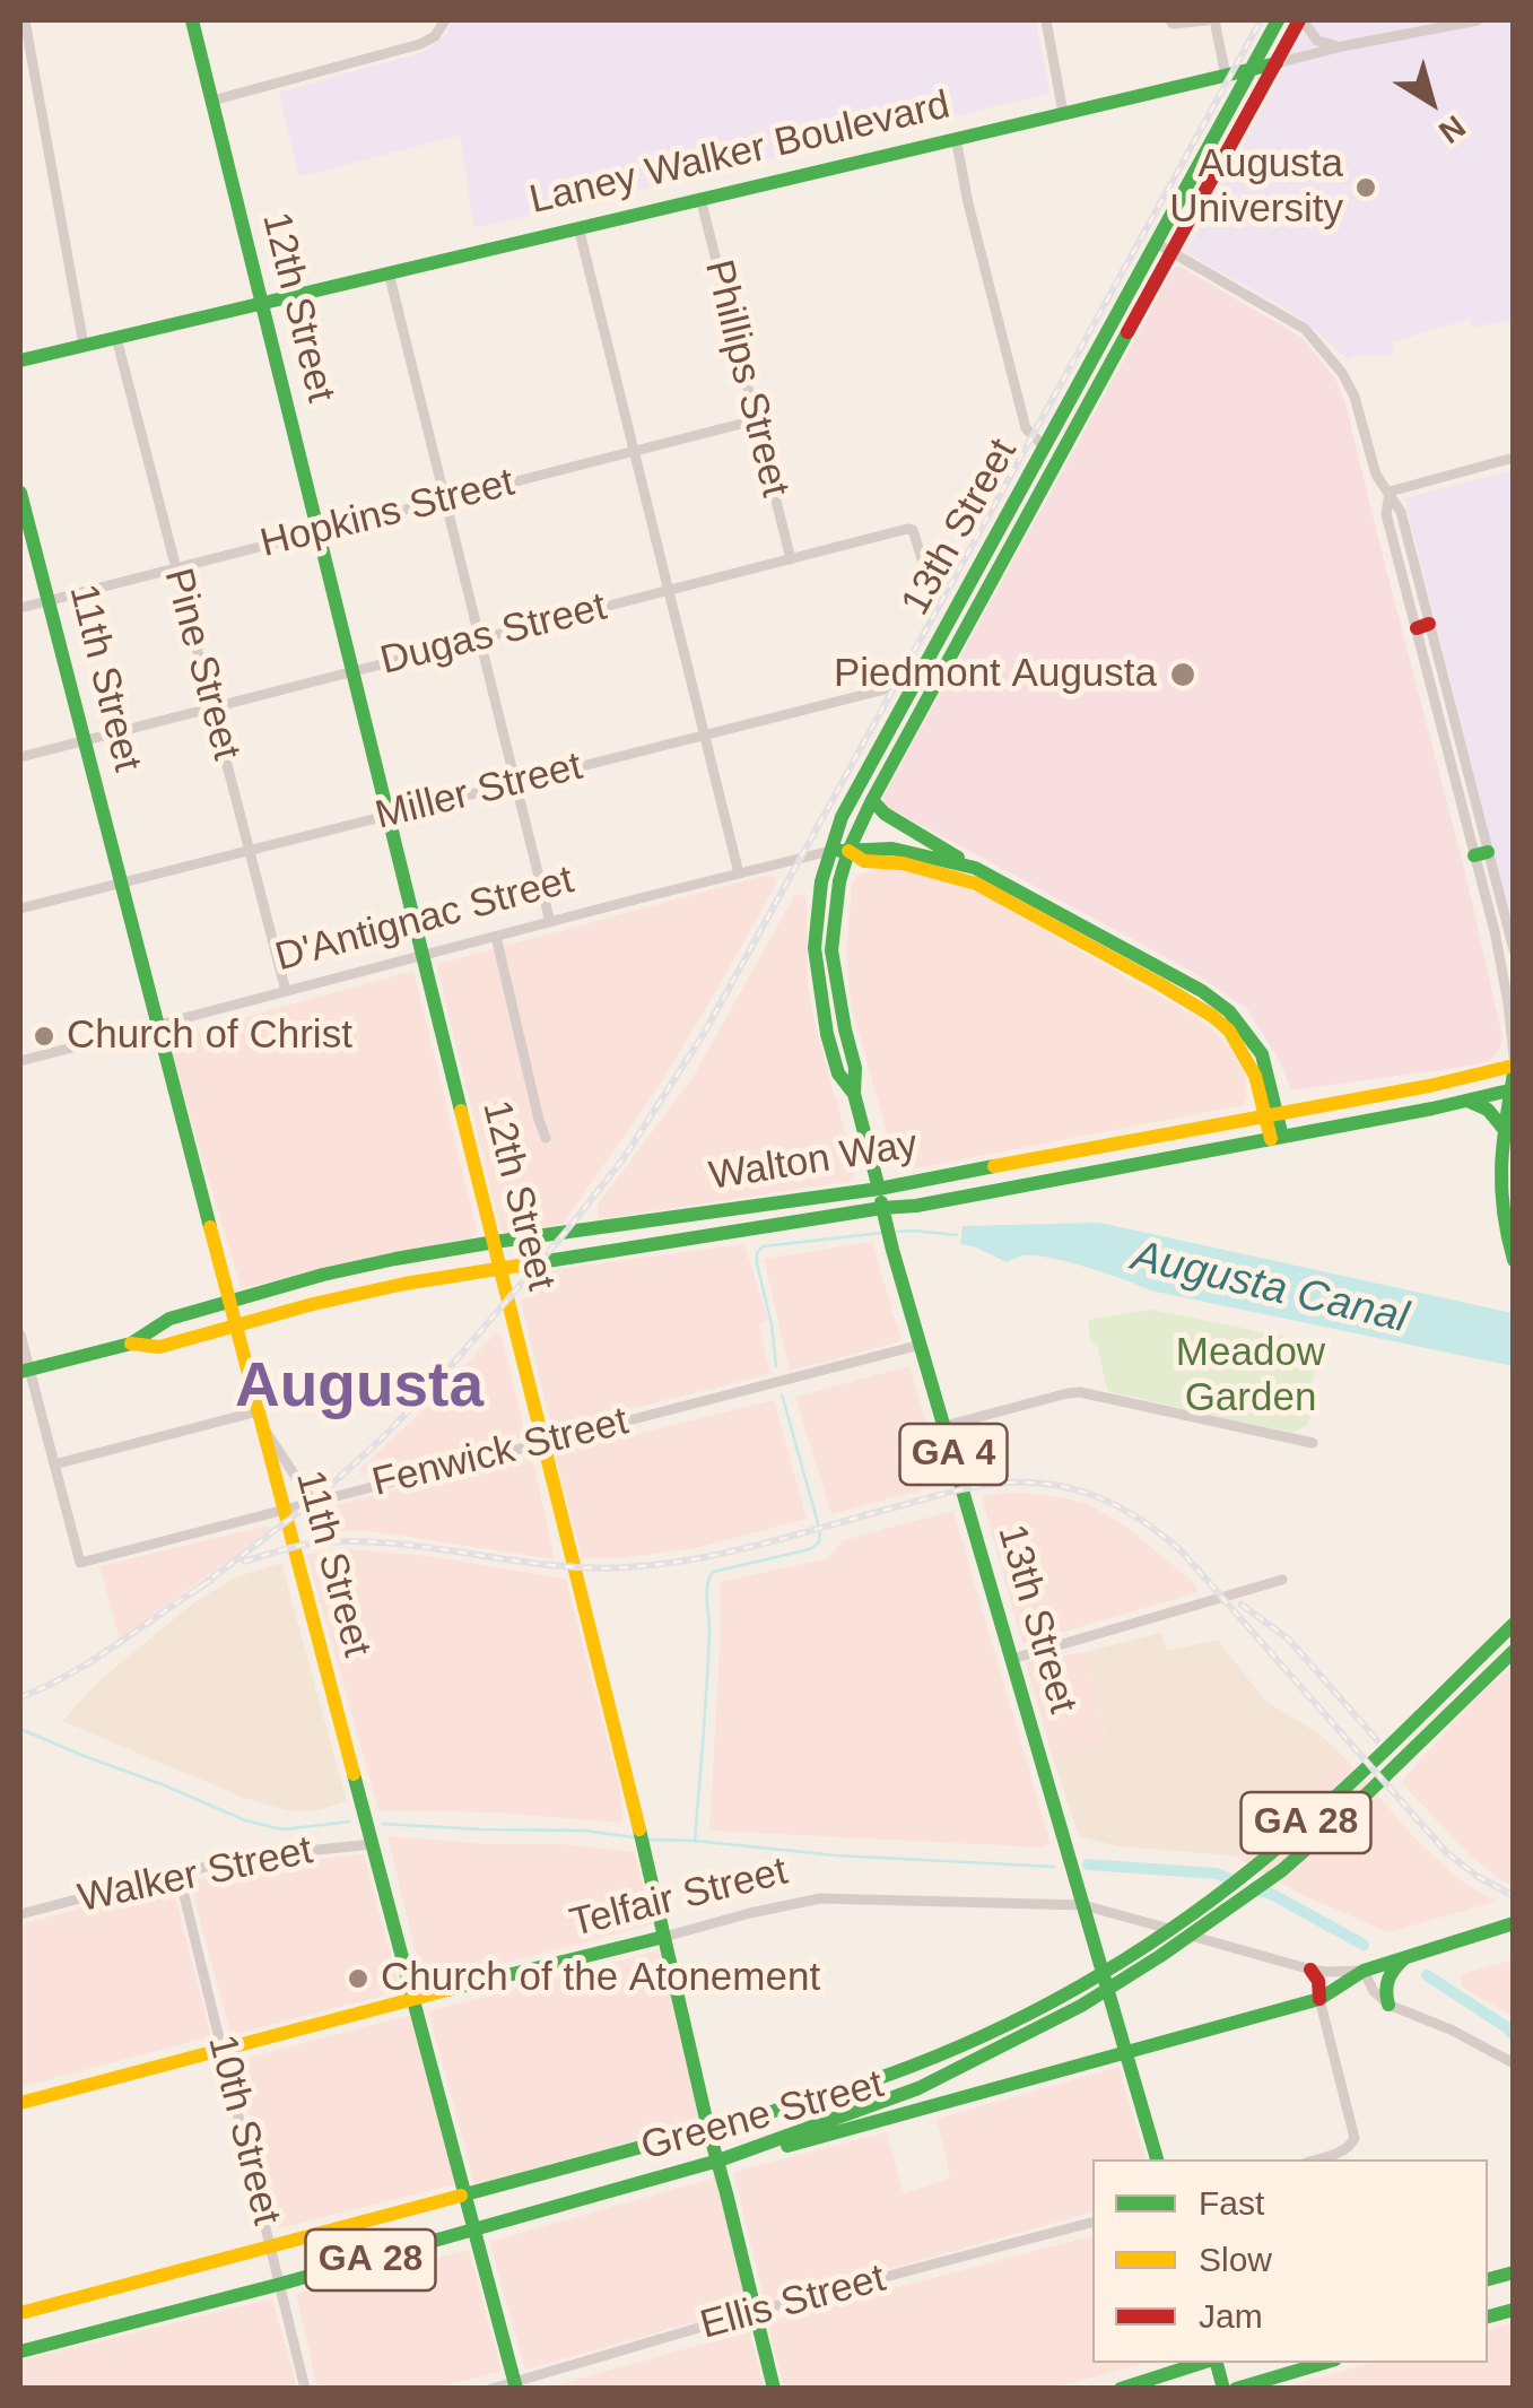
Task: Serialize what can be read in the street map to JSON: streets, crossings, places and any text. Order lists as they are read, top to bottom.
{
  "streets": {
    "main road": [
      "Laney Walker Boulevard",
      "12th Street",
      "13th Street",
      "11th Street",
      "D'Antignac Street",
      "Walton Way",
      "GA 4",
      "GA 28",
      "Telfair Street",
      "Greene Street"
    ],
    "street": [
      "Phillips Street",
      "Hopkins Street",
      "Dugas Street",
      "Pine Street",
      "Miller Street",
      "Fenwick Street",
      "Walker Street",
      "10th Street",
      "Ellis Street"
    ]
  },
  "crossings": [
    ["Laney Walker Boulevard", "12th Street"],
    ["Laney Walker Boulevard", "Phillips Street"],
    ["Laney Walker Boulevard", "13th Street"],
    ["Laney Walker Boulevard", "Pine Street"],
    ["12th Street", "Hopkins Street"],
    ["12th Street", "Dugas Street"],
    ["12th Street", "Miller Street"],
    ["12th Street", "D'Antignac Street"],
    ["12th Street", "Walton Way"],
    ["12th Street", "Fenwick Street"],
    ["12th Street", "GA 28"],
    ["12th Street", "Telfair Street"],
    ["12th Street", "Greene Street"],
    ["12th Street", "Ellis Street"],
    ["Phillips Street", "Hopkins Street"],
    ["Phillips Street", "Dugas Street"],
    ["Hopkins Street", "Pine Street"],
    ["Hopkins Street", "11th Street"],
    ["13th Street", "Miller Street"],
    ["13th Street", "D'Antignac Street"],
    ["13th Street", "Walton Way"],
    ["13th Street", "Fenwick Street"],
    ["13th Street", "Telfair Street"],
    ["13th Street", "Greene Street"],
    ["Dugas Street", "Pine Street"],
    ["Dugas Street", "11th Street"],
    ["Pine Street", "Miller Street"],
    ["Pine Street", "D'Antignac Street"],
    ["11th Street", "Miller Street"],
    ["11th Street", "D'Antignac Street"],
    ["11th Street", "Walton Way"],
    ["11th Street", "Fenwick Street"],
    ["11th Street", "Walker Street"],
    ["11th Street", "Telfair Street"],
    ["11th Street", "Greene Street"],
    ["11th Street", "Ellis Street"],
    ["D'Antignac Street", "Walton Way"],
    ["GA 28", "Greene Street"],
    ["Walker Street", "10th Street"],
    ["Telfair Street", "Greene Street"],
    ["Telfair Street", "10th Street"],
    ["Greene Street", "10th Street"]
  ],
  "districts": ["Augusta"],
  "water": ["Augusta Canal"],
  "parks": ["Meadow Garden"],
  "places": [
    "Augusta University",
    "Piedmont Augusta",
    "Church of Christ",
    "Church of the Atonement"
  ],
  "legend": ["Fast", "Slow", "Jam"],
  "north": "bottom right"
}
